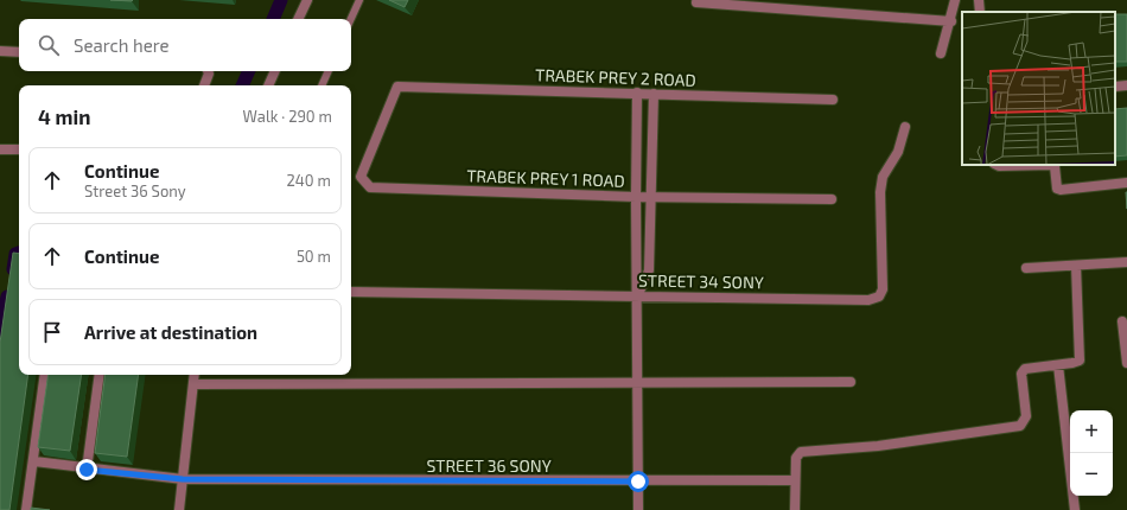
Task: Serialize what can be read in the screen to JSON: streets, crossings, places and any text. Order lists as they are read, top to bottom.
{
  "streets": {
    "street": [
      "TRABEK PREY 2 ROAD",
      "TRABEK PREY 1 ROAD",
      "STREET 34 SONY",
      "STREET 36 SONY"
    ]
  },
  "crossings": [
    ["TRABEK PREY 2 ROAD", "TRABEK PREY 1 ROAD"]
  ],
  "page": {
    "search": "Search here",
    "heading": ["4 min", "Walk · 290 m"],
    "list": [
      ["Continue", "Street 36 Sony", "240 m"],
      ["Continue", "50 m"],
      "Arrive at destination"
    ],
    "map_buttons": ["+", "−"]
  }
}
